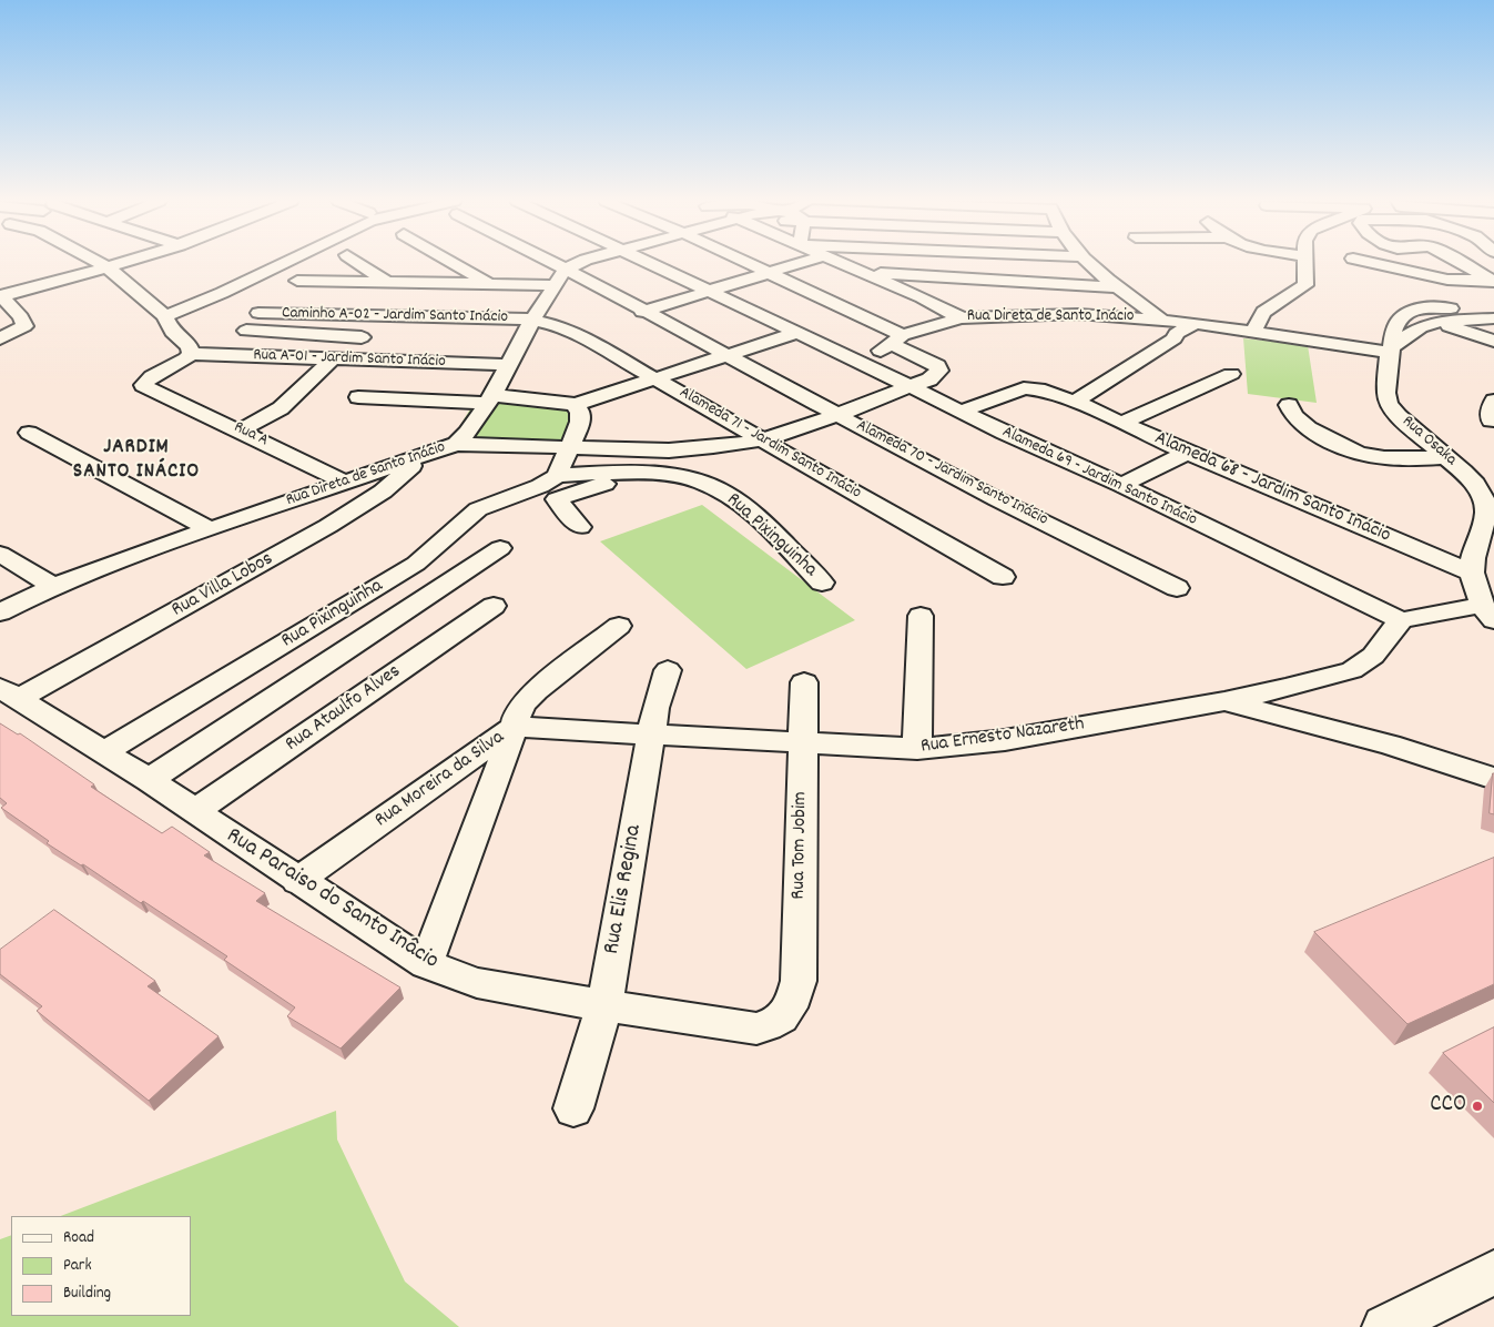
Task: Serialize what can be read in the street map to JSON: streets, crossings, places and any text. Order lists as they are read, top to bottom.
{
  "streets": {
    "street": [
      "Caminho A-02 - Jardim Santo Inácio",
      "Rua Direta de Santo Inácio",
      "Rua A-01 - Jardim Santo Inácio",
      "Rua A",
      "Rua Osaka",
      "Alameda 71 - Jardim Santo Inácio",
      "Alameda 70 - Jardim Santo Inácio",
      "Alameda 69 - Jardim Santo Inácio",
      "Alameda 68 - Jardim Santo Inácio",
      "Rua Pixinguinha",
      "Rua Villa Lobos",
      "Rua Ataulfo Alves",
      "Rua Ernesto Nazareth",
      "Rua Moreira da Silva",
      "Rua Tom Jobim",
      "Rua Elis Regina",
      "Rua Paraiso do Santo Inâcio"
    ]
  },
  "crossings": [
    ["Caminho A-02 - Jardim Santo Inácio", "Rua Direta de Santo Inácio"],
    ["Caminho A-02 - Jardim Santo Inácio", "Alameda 71 - Jardim Santo Inácio"],
    ["Rua Direta de Santo Inácio", "Rua A-01 - Jardim Santo Inácio"],
    ["Rua Direta de Santo Inácio", "Rua A"],
    ["Rua Direta de Santo Inácio", "Rua Osaka"],
    ["Rua Direta de Santo Inácio", "Alameda 71 - Jardim Santo Inácio"],
    ["Rua Direta de Santo Inácio", "Alameda 70 - Jardim Santo Inácio"],
    ["Rua Direta de Santo Inácio", "Rua Villa Lobos"],
    ["Rua A-01 - Jardim Santo Inácio", "Rua A"],
    ["Rua Osaka", "Alameda 68 - Jardim Santo Inácio"],
    ["Alameda 69 - Jardim Santo Inácio", "Alameda 68 - Jardim Santo Inácio"],
    ["Alameda 69 - Jardim Santo Inácio", "Rua Ernesto Nazareth"],
    ["Rua Pixinguinha", "Rua Paraiso do Santo Inâcio"],
    ["Rua Villa Lobos", "Rua Paraiso do Santo Inâcio"],
    ["Rua Ataulfo Alves", "Rua Paraiso do Santo Inâcio"],
    ["Rua Ernesto Nazareth", "Rua Moreira da Silva"],
    ["Rua Ernesto Nazareth", "Rua Tom Jobim"],
    ["Rua Ernesto Nazareth", "Rua Elis Regina"],
    ["Rua Moreira da Silva", "Rua Paraiso do Santo Inâcio"],
    ["Rua Tom Jobim", "Rua Paraiso do Santo Inâcio"],
    ["Rua Elis Regina", "Rua Paraiso do Santo Inâcio"]
  ],
  "districts": ["JARDIM SANTO INÁCIO"],
  "places": ["CCO"],
  "legend": ["Road", "Park", "Building"]
}
